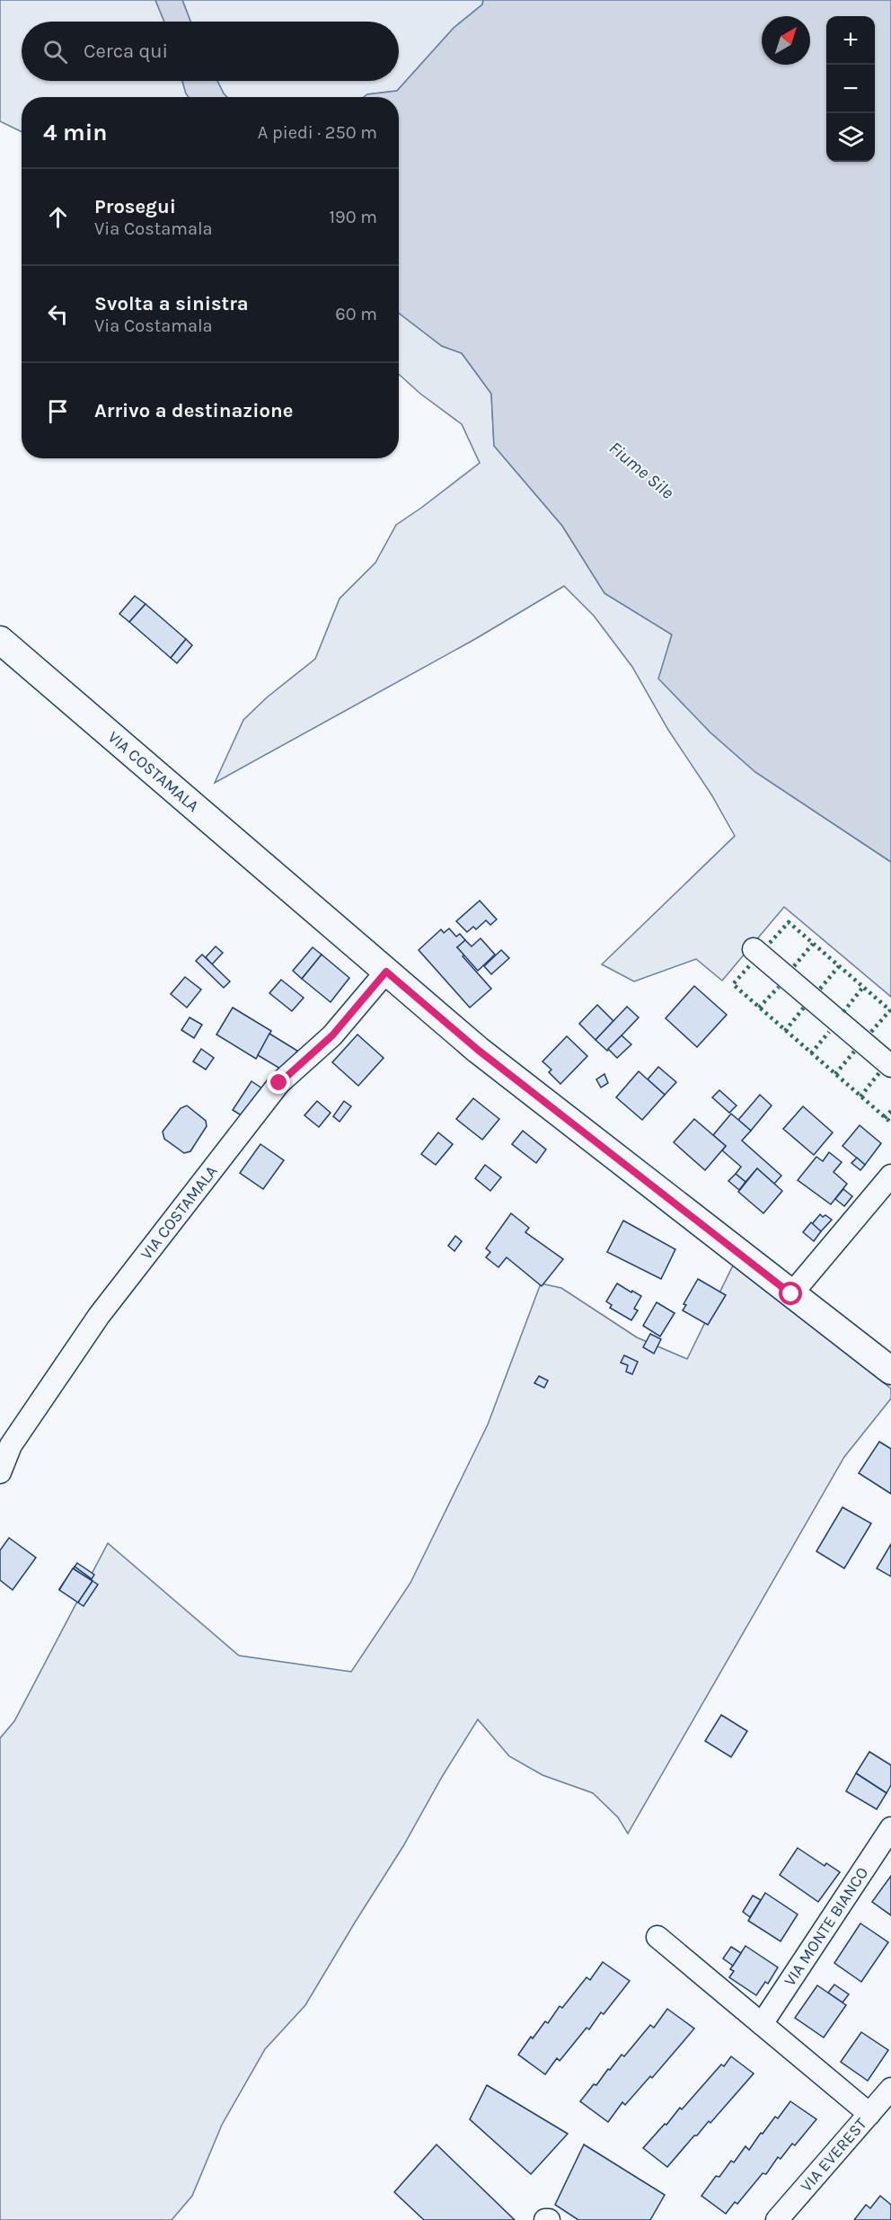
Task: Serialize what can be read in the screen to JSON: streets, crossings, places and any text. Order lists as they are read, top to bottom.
{
  "streets": {
    "main road": ["VIA COSTAMALA"],
    "street": ["VIA MONTE BIANCO", "VIA EVEREST"]
  },
  "water": ["Fiume Sile"],
  "north": "top right",
  "page": {
    "map_buttons": ["+", "−"],
    "search": "Cerca qui",
    "heading": ["4 min", "A piedi · 250 m"],
    "list": [
      ["Prosegui", "Via Costamala", "190 m"],
      ["Svolta a sinistra", "Via Costamala", "60 m"],
      "Arrivo a destinazione"
    ]
  }
}
